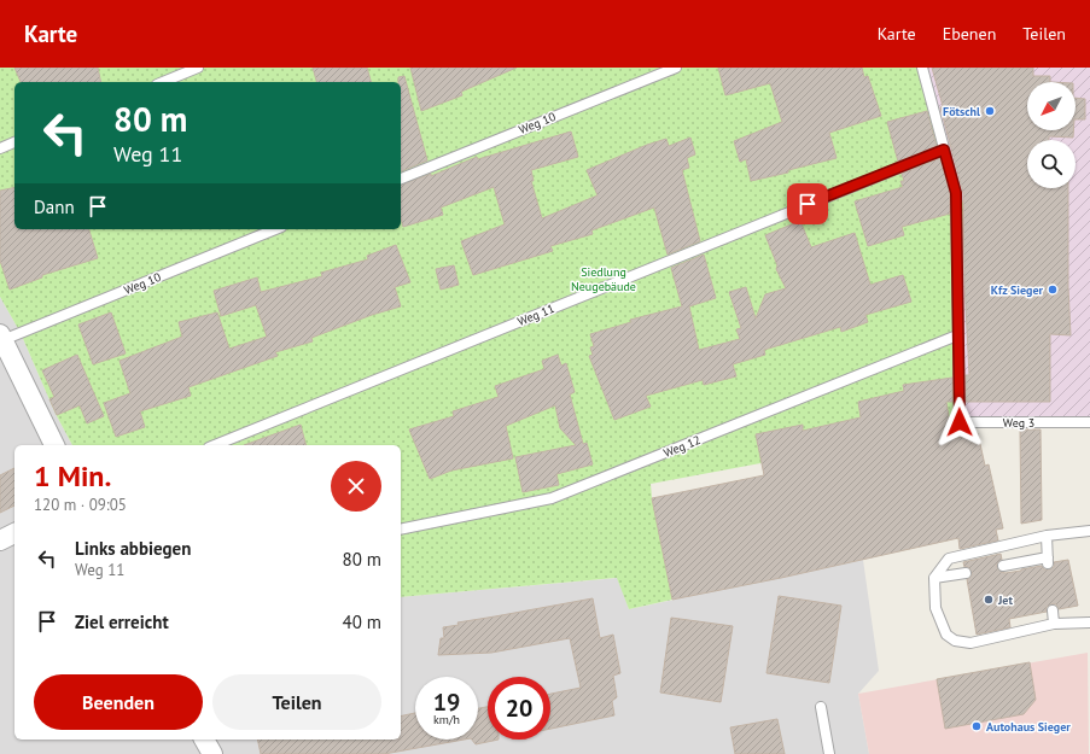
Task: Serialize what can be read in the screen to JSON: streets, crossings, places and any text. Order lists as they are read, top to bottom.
{
  "streets": {
    "lane": [
      "Weg 10",
      "Weg 11",
      "Weg 3",
      "Weg 12"
    ]
  },
  "crossings": [
    ["Weg 11", "Weg 3"],
    ["Weg 3", "Weg 12"]
  ],
  "parks": ["Siedlung Neugebäude"],
  "places": [
    "Fötschl",
    "Kfz Sieger",
    "Jet",
    "Autohaus Sieger"
  ],
  "north": "bottom left",
  "page": {
    "header": "Karte",
    "nav": ["Karte", "Ebenen", "Teilen"],
    "turn": ["80 m", "Weg 11"],
    "then": "Dann",
    "heading": ["1 Min.", "120 m · 09:05"],
    "list": [
      {
        "name": "Links abbiegen",
        "note": "Weg 11",
        "value": "80 m"
      },
      {
        "name": "Ziel erreicht",
        "value": "40 m"
      }
    ],
    "buttons": ["Beenden", "Teilen"],
    "speed": "19 km/h",
    "limit": "20"
  }
}
